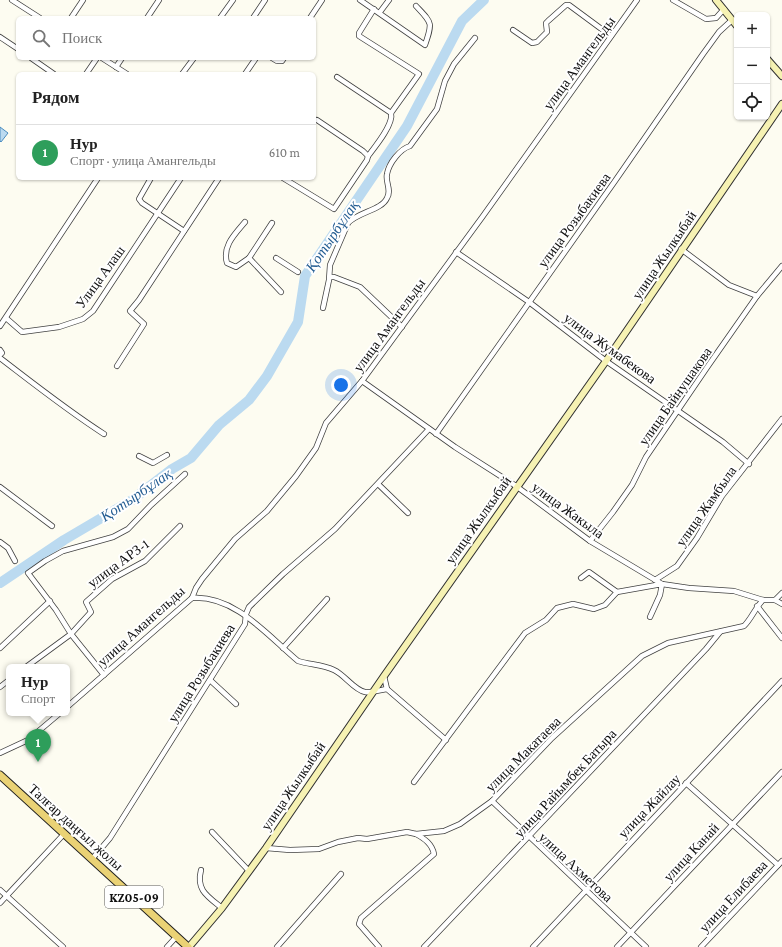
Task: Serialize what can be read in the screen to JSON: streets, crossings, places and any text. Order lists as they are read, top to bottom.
{
  "streets": {
    "main road": ["Талғар даңғыл жолы", "KZ05-09"],
    "street": [
      "улица Амангельды",
      "улица Розыбакиева",
      "улица Жылкыбай",
      "Улица Алаш",
      "улица Жумабекова",
      "улица Байнушакова",
      "улица Жамбыла",
      "улица Жакыла",
      "улица АРЗ-1",
      "улица Макатаева",
      "улица Райымбек Батыра",
      "улица Жайлау",
      "улица Канай",
      "улица Ахметова",
      "улица Елибаева"
    ]
  },
  "crossings": [
    ["улица Амангельды", "улица Жумабекова"],
    ["улица Амангельды", "улица Жакыла"],
    ["улица Розыбакиева", "улица Жумабекова"],
    ["улица Розыбакиева", "улица Жакыла"],
    ["улица Розыбакиева", "Талғар даңғыл жолы"],
    ["улица Жылкыбай", "улица Жумабекова"],
    ["улица Жылкыбай", "улица Жакыла"],
    ["улица Жылкыбай", "улица Макатаева"],
    ["улица Жылкыбай", "Талғар даңғыл жолы"],
    ["улица Жумабекова", "улица Байнушакова"],
    ["улица Жумабекова", "улица Жамбыла"],
    ["улица Байнушакова", "улица Жакыла"],
    ["улица Жамбыла", "улица Жакыла"],
    ["улица Жакыла", "улица Макатаева"],
    ["улица Макатаева", "улица Райымбек Батыра"],
    ["улица Макатаева", "улица Ахметова"],
    ["улица Райымбек Батыра", "улица Ахметова"],
    ["улица Жайлау", "улица Ахметова"],
    ["улица Канай", "улица Ахметова"]
  ],
  "water": ["Қотырбұлақ"],
  "page": {
    "map_buttons": ["+", "−"],
    "search": "Поиск",
    "heading": "Рядом",
    "list": [
      {
        "mark": "1",
        "name": "Нур",
        "note": "Спорт · улица Амангельды",
        "value": "610 m"
      }
    ],
    "popup": ["Нур", "Спорт"],
    "pins": "1"
  }
}
